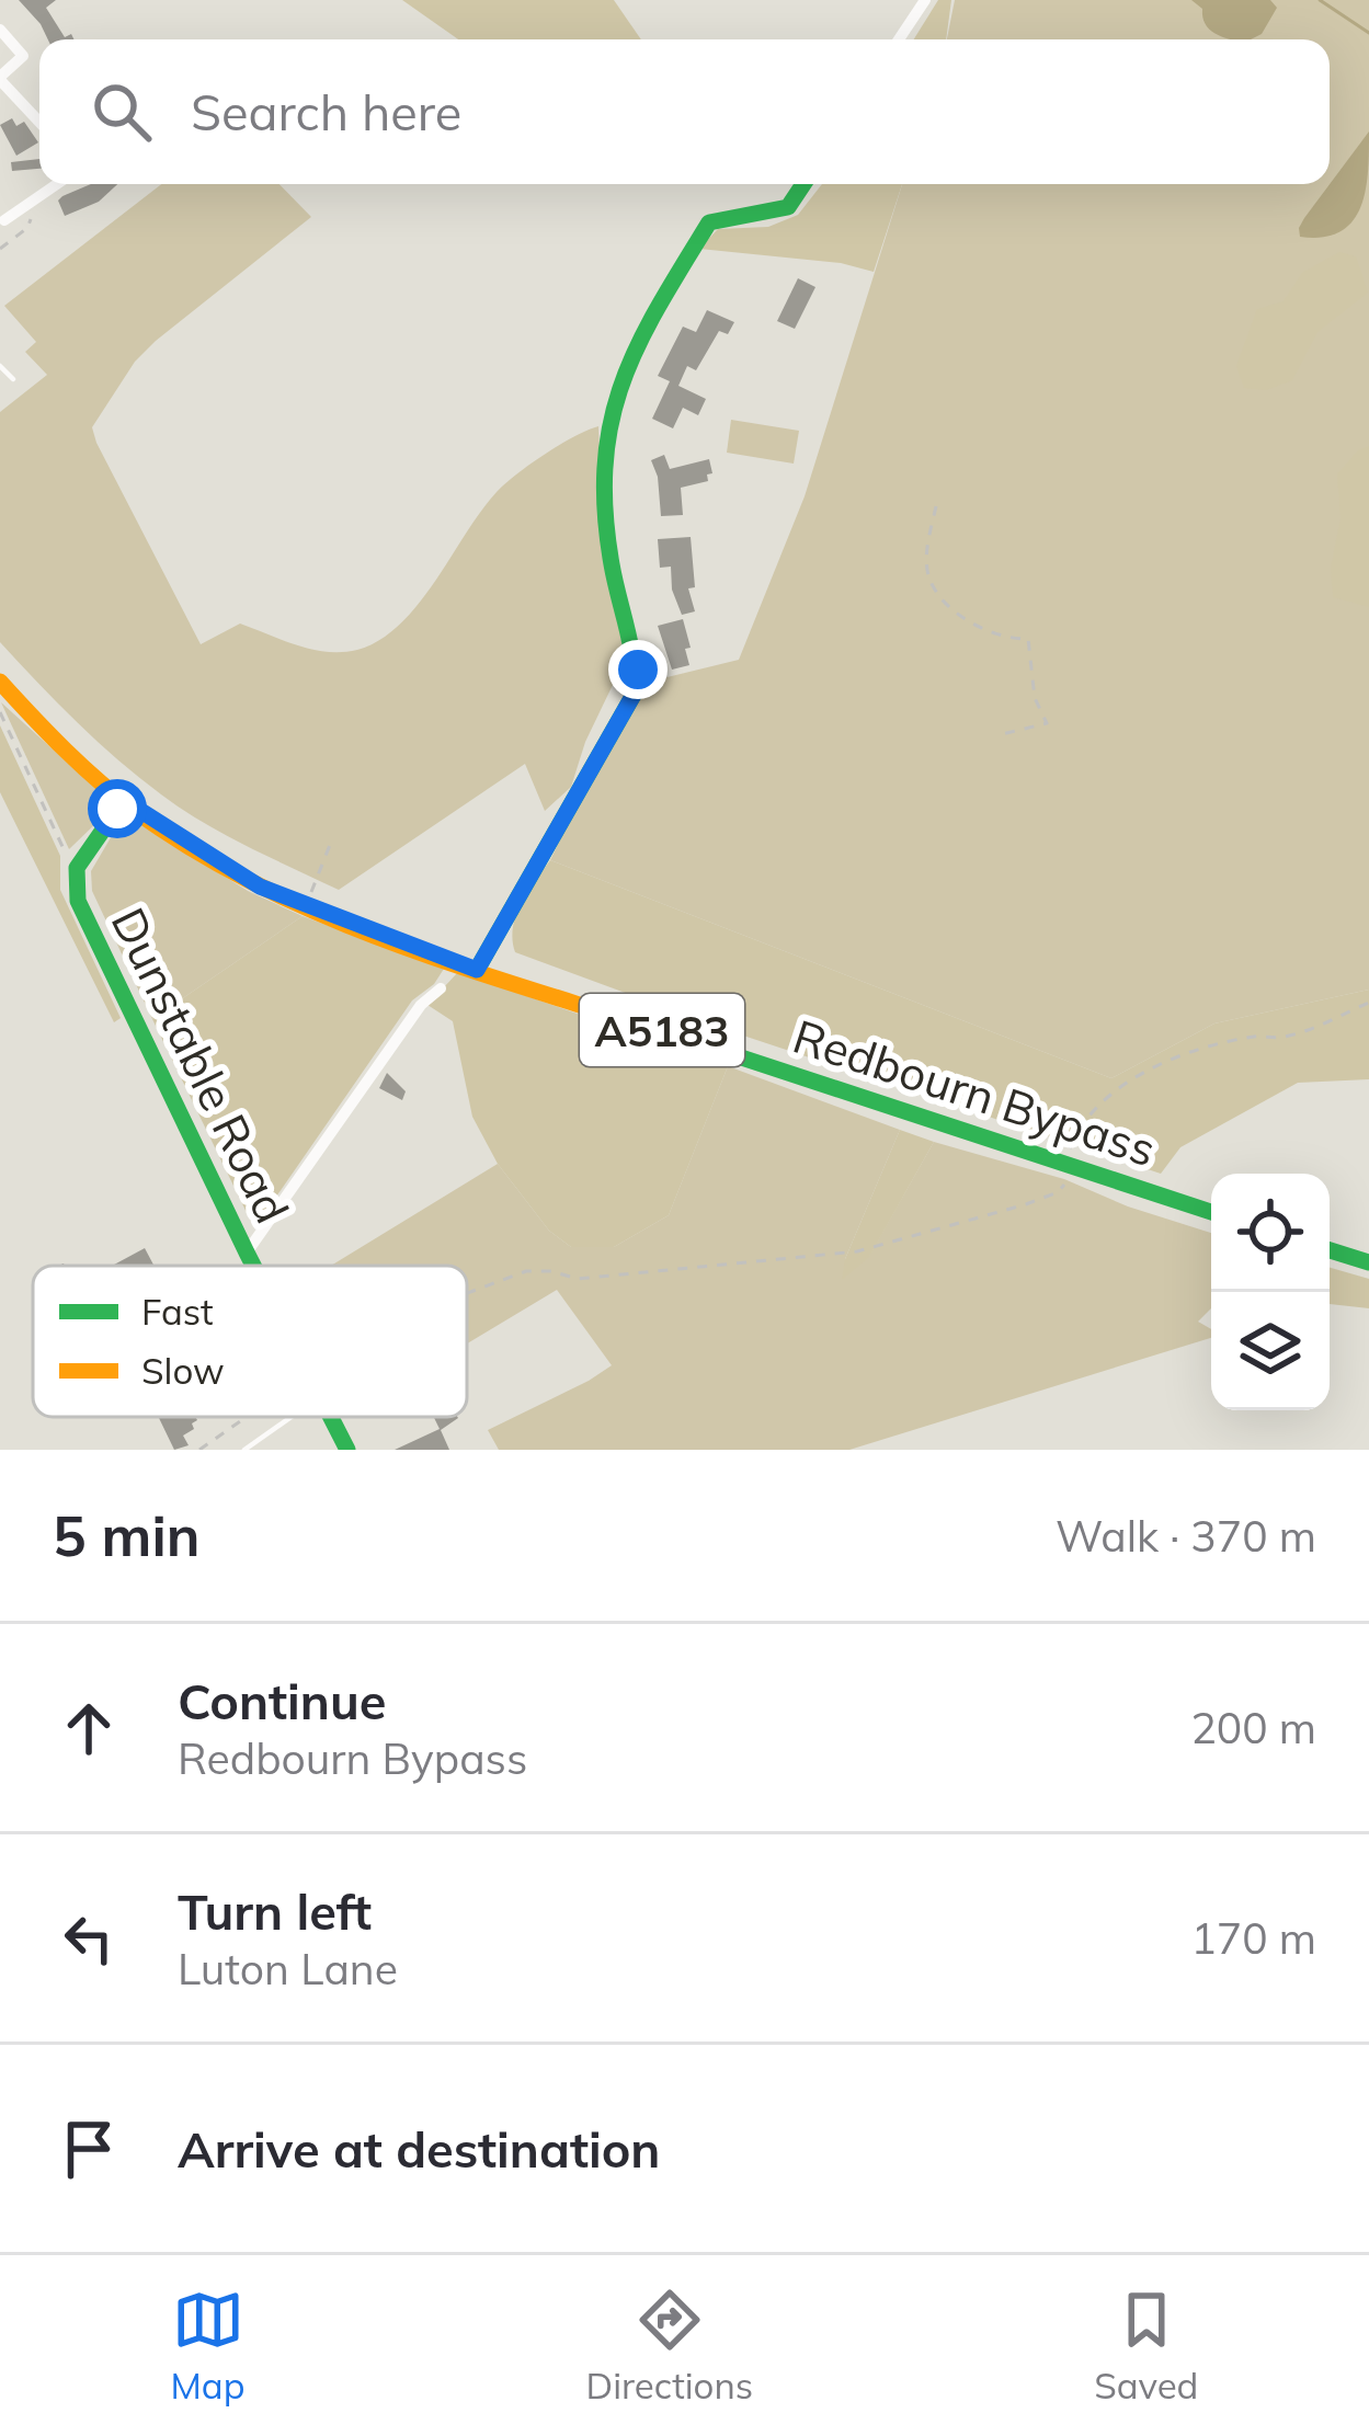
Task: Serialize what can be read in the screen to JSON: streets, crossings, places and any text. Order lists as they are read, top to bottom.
{
  "streets": {
    "street": ["A5183", "Dunstable Road", "Redbourn Bypass"]
  },
  "crossings": [
    ["A5183", "Dunstable Road"],
    ["A5183", "Redbourn Bypass"],
    ["Dunstable Road", "Redbourn Bypass"]
  ],
  "legend": ["Fast", "Slow"],
  "page": {
    "search": "Search here",
    "heading": ["5 min", "Walk · 370 m"],
    "list": [
      ["Continue", "Redbourn Bypass", "200 m"],
      ["Turn left", "Luton Lane", "170 m"],
      "Arrive at destination"
    ],
    "nav": ["Map", "Directions", "Saved"]
  }
}
